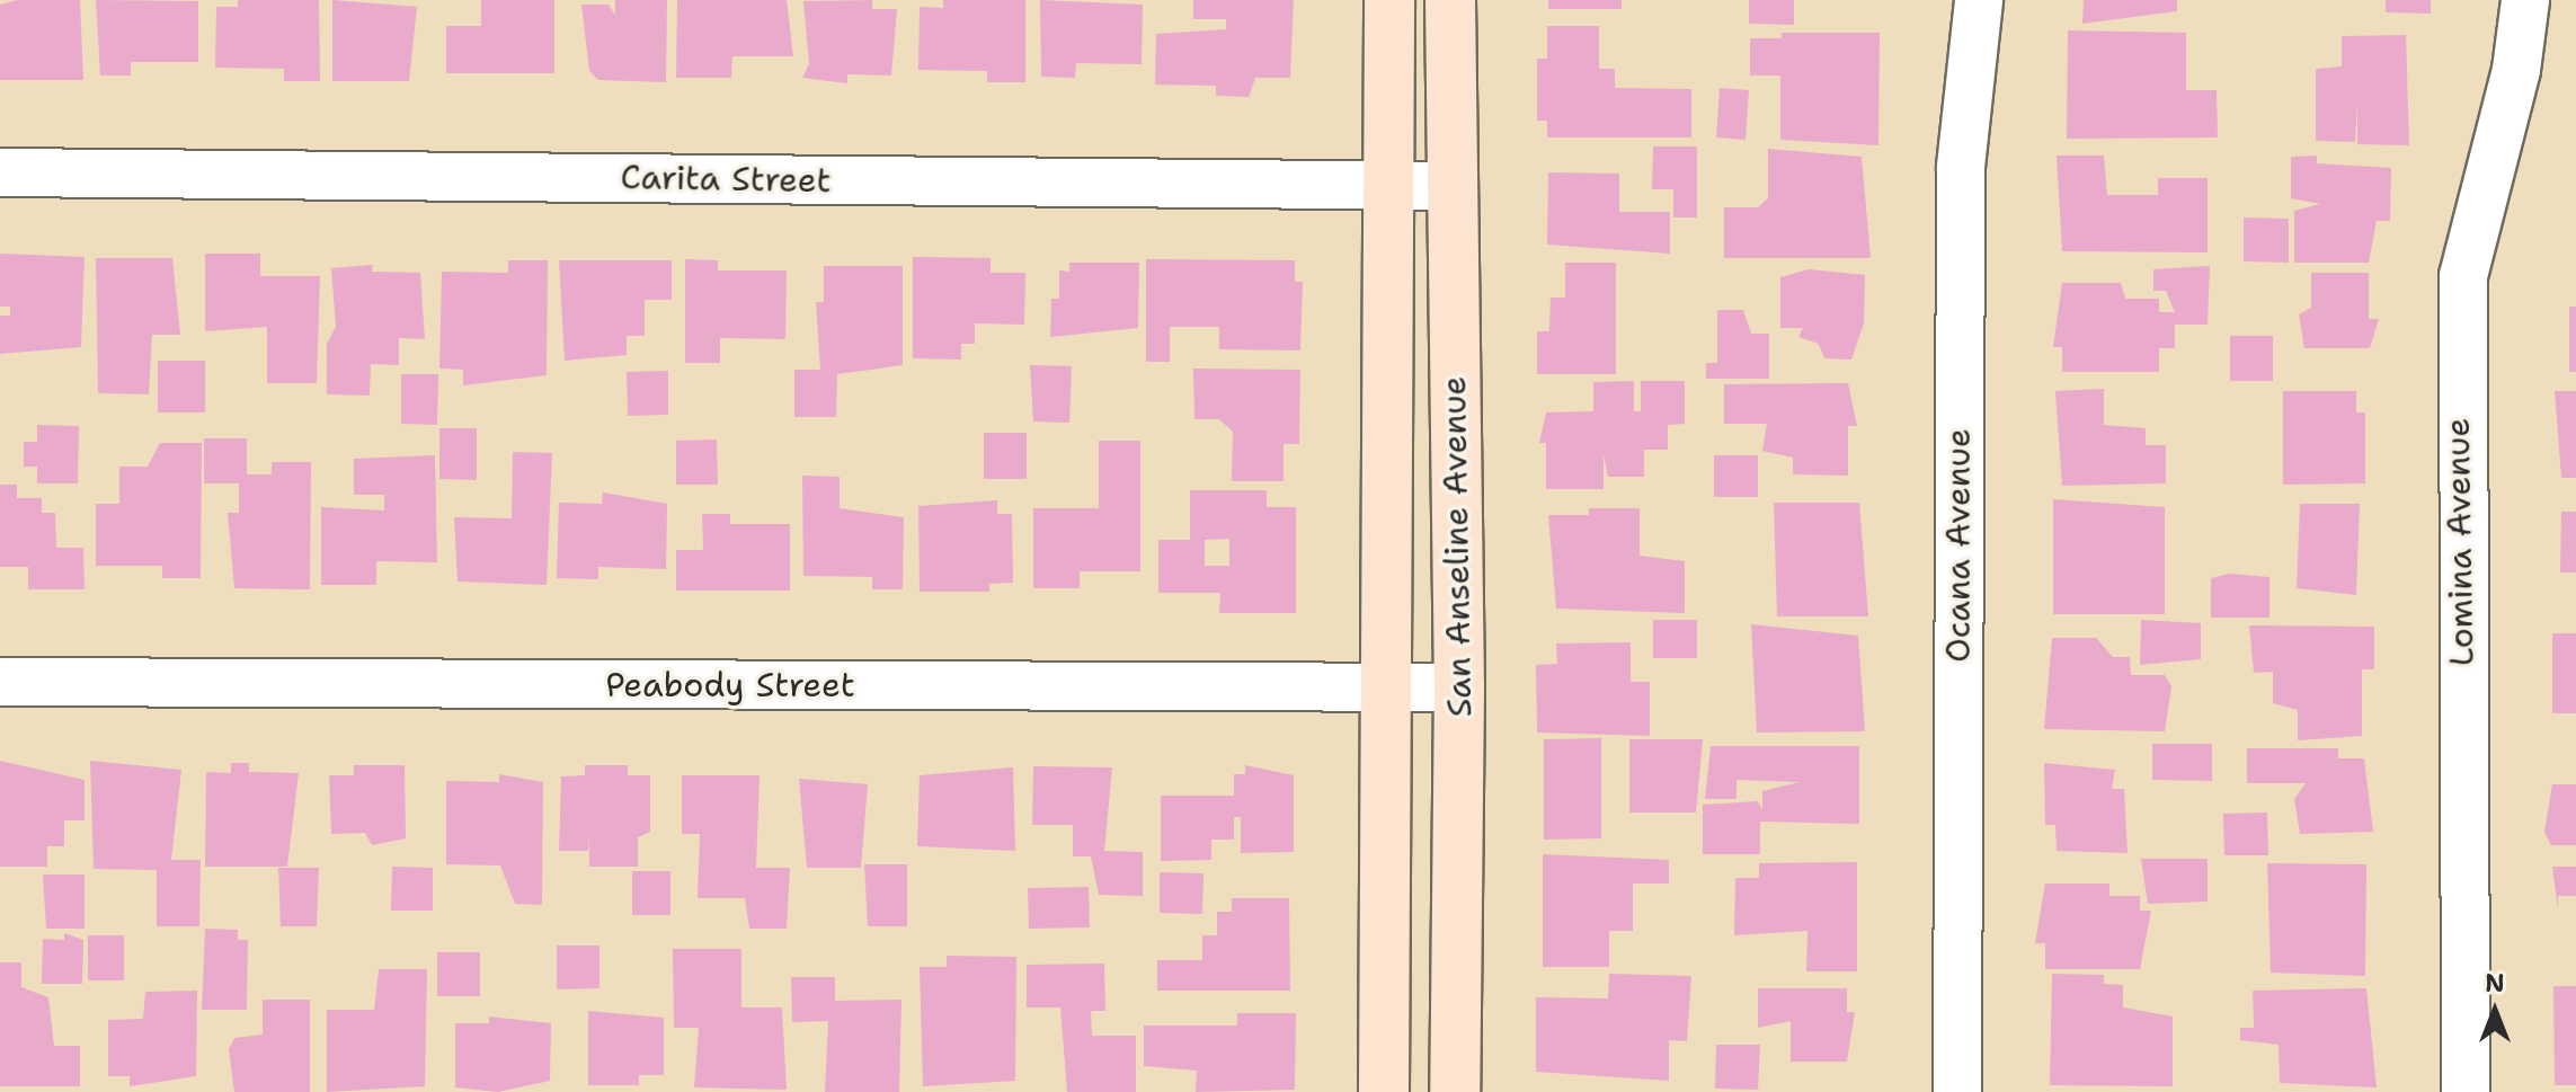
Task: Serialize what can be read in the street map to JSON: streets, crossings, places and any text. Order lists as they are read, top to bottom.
{
  "streets": {
    "street": [
      "Carita Street",
      "Lomina Avenue",
      "Ocana Avenue",
      "San Anseline Avenue",
      "Peabody Street"
    ]
  },
  "crossings": [
    ["Carita Street", "San Anseline Avenue"],
    ["San Anseline Avenue", "Peabody Street"]
  ],
  "north": "top"
}
